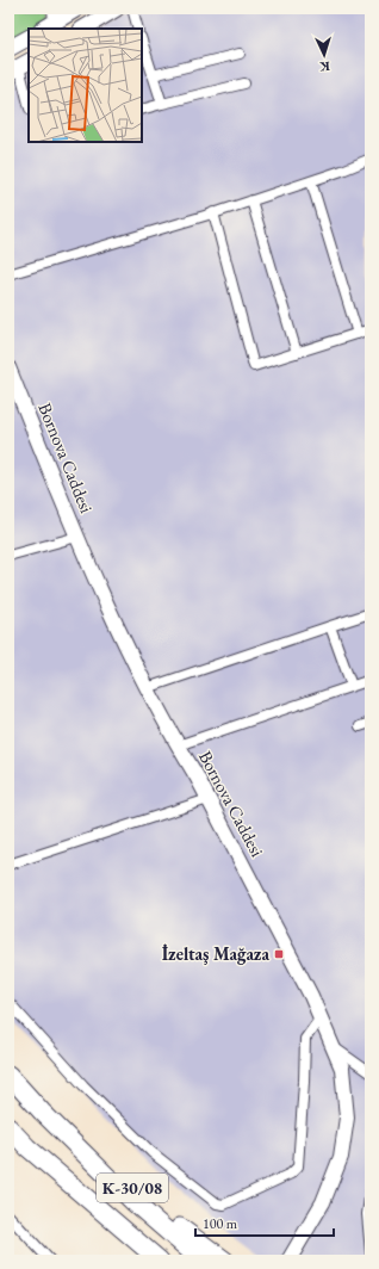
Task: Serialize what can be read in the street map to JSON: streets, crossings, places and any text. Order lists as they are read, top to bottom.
{
  "streets": {
    "highway": ["K-30/08"],
    "main road": ["Bornova Caddesi"]
  },
  "places": {
    "transit": ["İzeltaş Mağaza"]
  },
  "scale_bar": "100 m",
  "north": "bottom"
}
